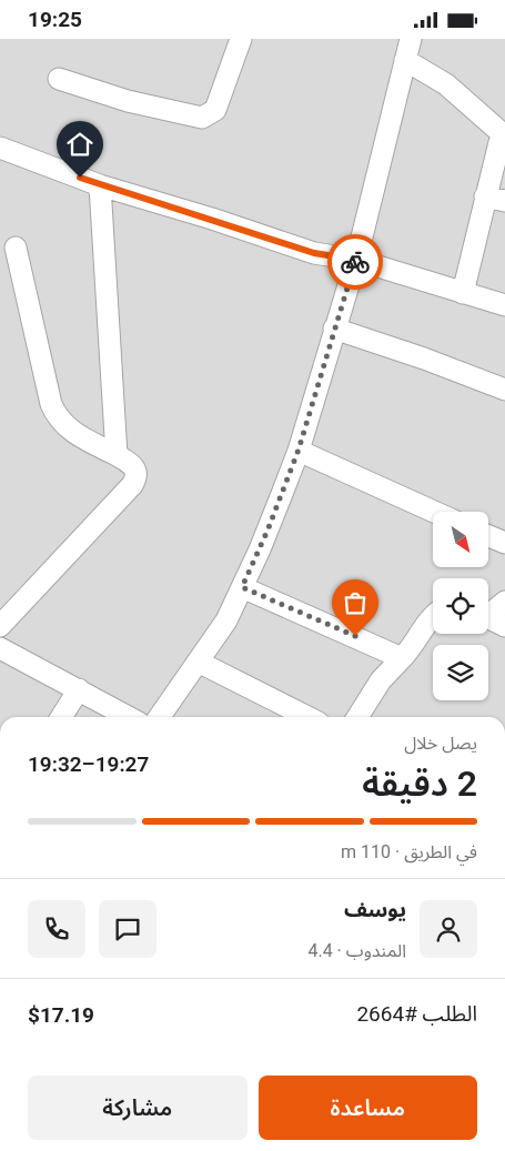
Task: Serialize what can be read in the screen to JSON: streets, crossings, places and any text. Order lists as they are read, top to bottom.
{
  "north": "bottom right",
  "page": {
    "status": "19:25",
    "heading": ["2 دقيقة", "يصل خلال", "19:27–19:32"],
    "panel": [
      "يوسف",
      "المندوب · 4.4",
      "الطلب #2664",
      "$17.19"
    ],
    "bar": "في الطريق · 110 m",
    "buttons": ["مساعدة", "مشاركة"]
  }
}
